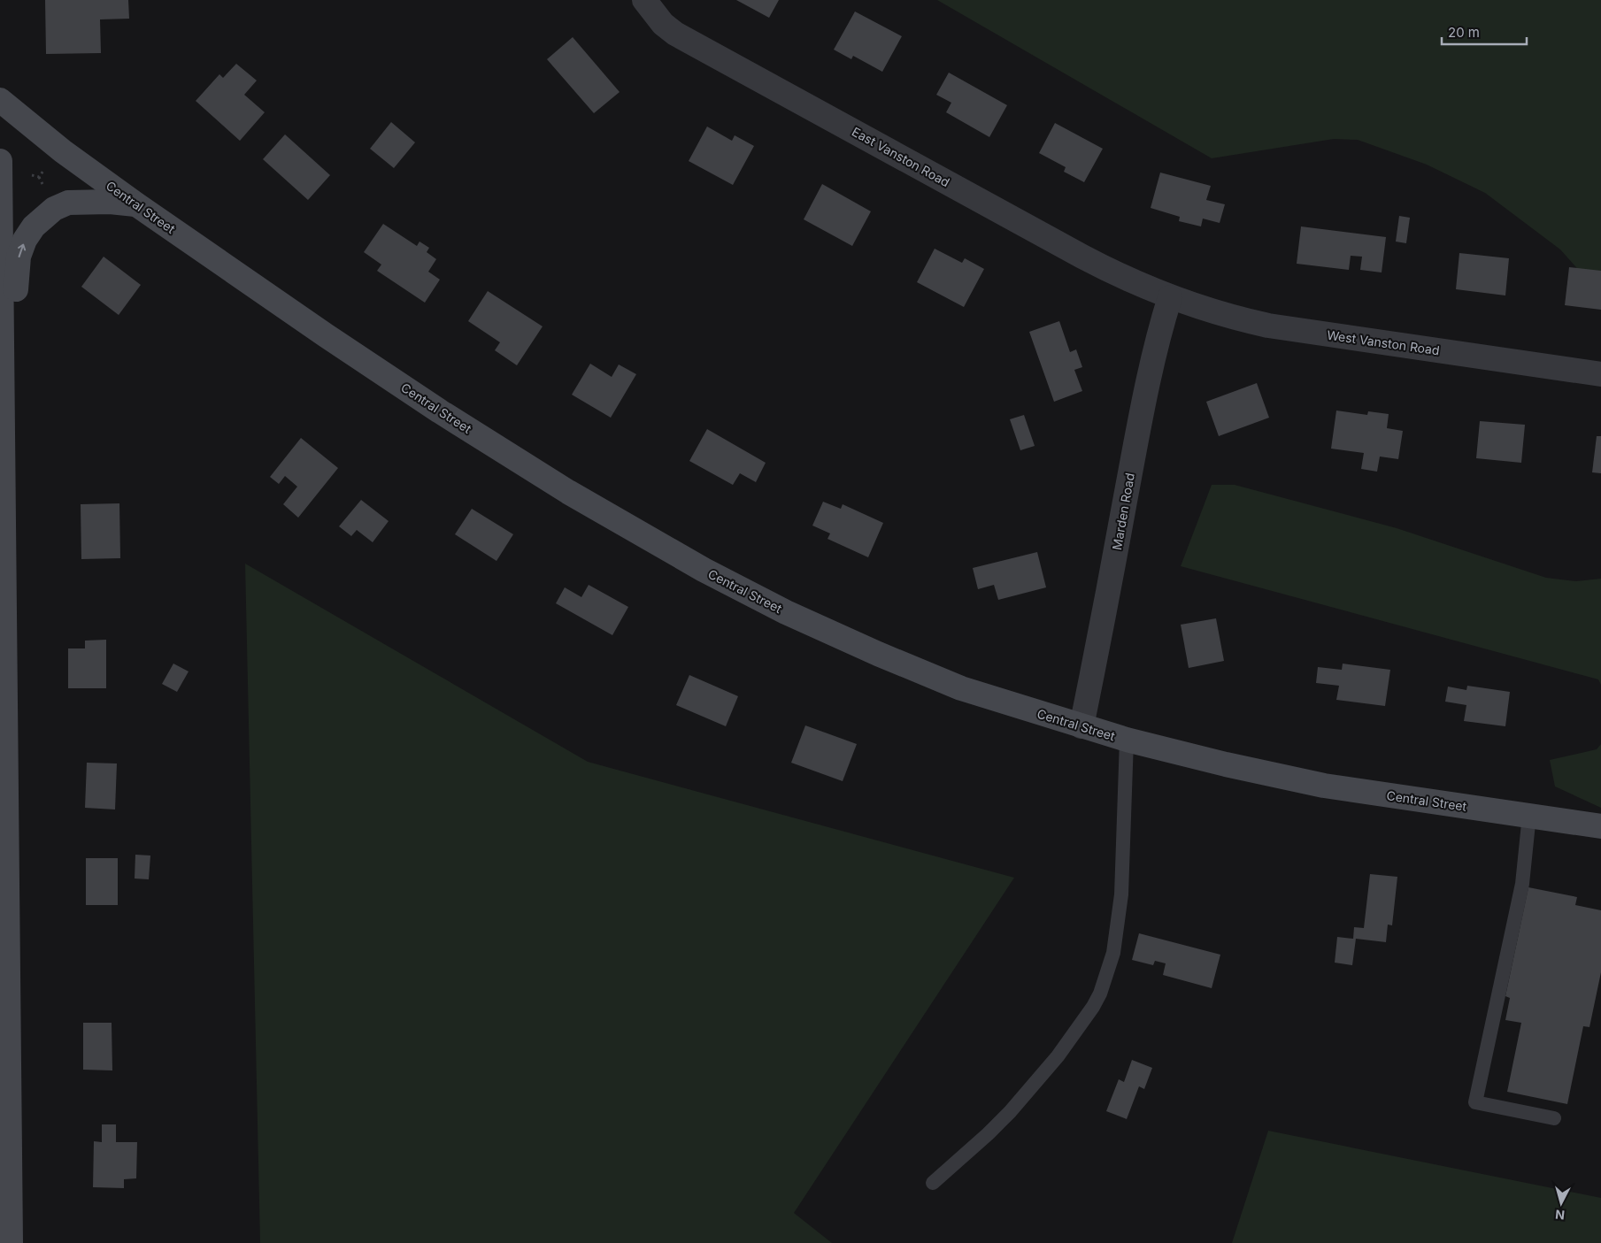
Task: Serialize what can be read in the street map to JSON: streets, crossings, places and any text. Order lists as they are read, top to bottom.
{
  "streets": {
    "main road": ["Central Street"],
    "street": ["East Vanston Road", "West Vanston Road", "Marden Road"]
  },
  "crossings": [
    ["East Vanston Road", "West Vanston Road"],
    ["East Vanston Road", "Marden Road"],
    ["Central Street", "Marden Road"],
    ["West Vanston Road", "Marden Road"]
  ],
  "scale_bar": "20 m",
  "north": "bottom"
}
